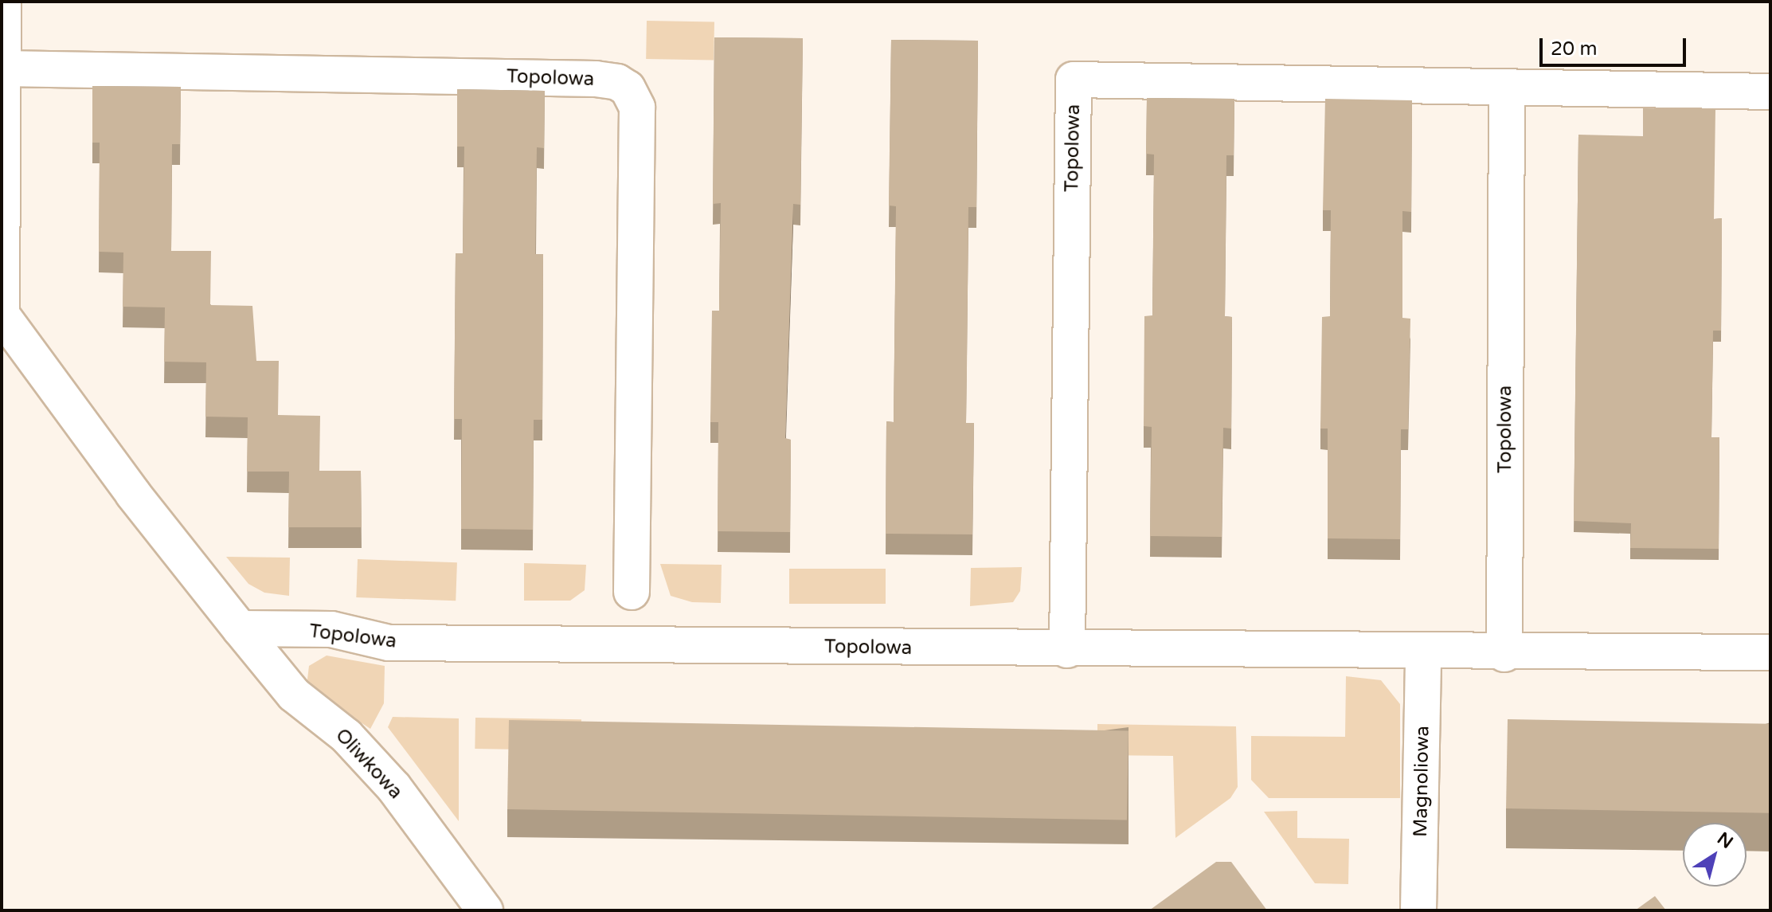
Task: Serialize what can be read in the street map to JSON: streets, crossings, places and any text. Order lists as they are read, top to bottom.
{
  "streets": {
    "street": ["Topolowa", "Oliwkowa", "Magnoliowa"]
  },
  "crossings": [
    ["Topolowa", "Oliwkowa"],
    ["Topolowa", "Magnoliowa"]
  ],
  "scale_bar": "20 m",
  "north": "top right"
}
